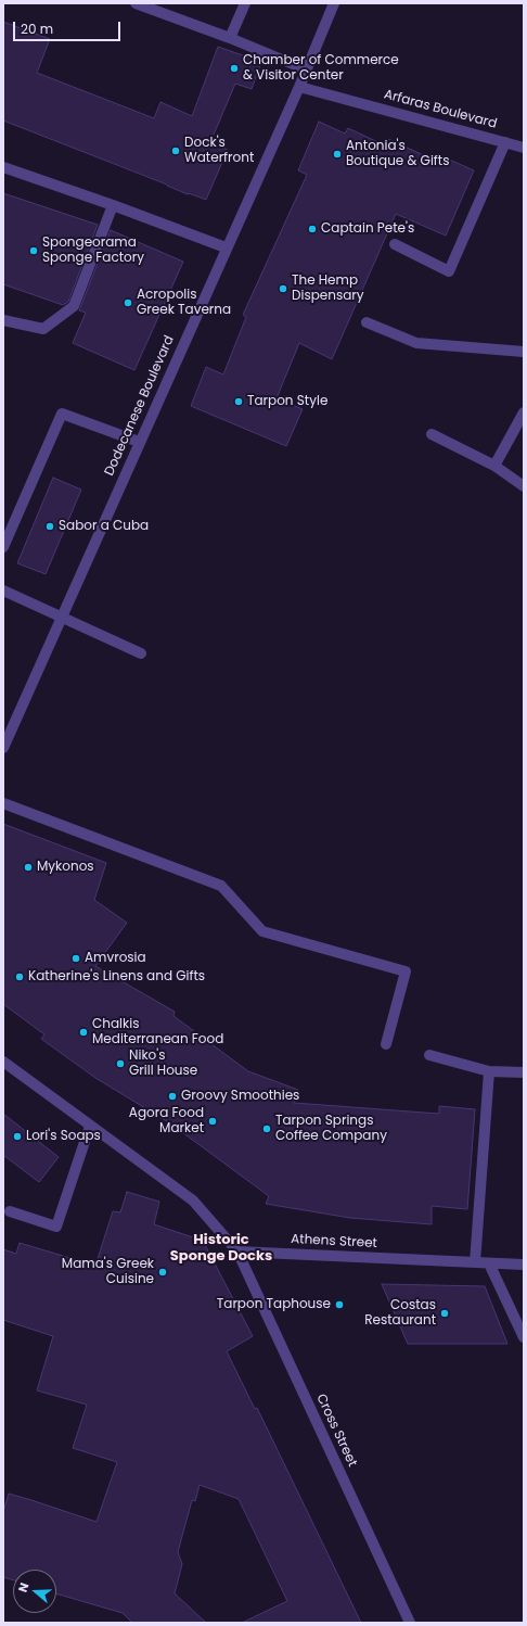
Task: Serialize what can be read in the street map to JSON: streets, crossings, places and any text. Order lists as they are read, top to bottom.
{
  "streets": {
    "street": [
      "Arfaras Boulevard",
      "Dodecanese Boulevard",
      "Athens Street",
      "Cross Street"
    ]
  },
  "crossings": [
    ["Arfaras Boulevard", "Dodecanese Boulevard"],
    ["Athens Street", "Cross Street"]
  ],
  "districts": ["Historic Sponge Docks"],
  "places": [
    "Chamber of Commerce & Visitor Center",
    "Dock's Waterfront",
    "Antonia's Boutique & Gifts",
    "Captain Pete's",
    "Spongeorama Sponge Factory",
    "The Hemp Dispensary",
    "Acropolis Greek Taverna",
    "Tarpon Style",
    "Sabor a Cuba",
    "Mykonos",
    "Amvrosia",
    "Katherine's Linens and Gifts",
    "Chalkis Mediterranean Food",
    "Niko's Grill House",
    "Groovy Smoothies",
    "Agora Food Market",
    "Tarpon Springs Coffee Company",
    "Lori's Soaps",
    "Mama's Greek Cuisine",
    "Tarpon Taphouse",
    "Costas Restaurant"
  ],
  "scale_bar": "20 m",
  "north": "left"
}
